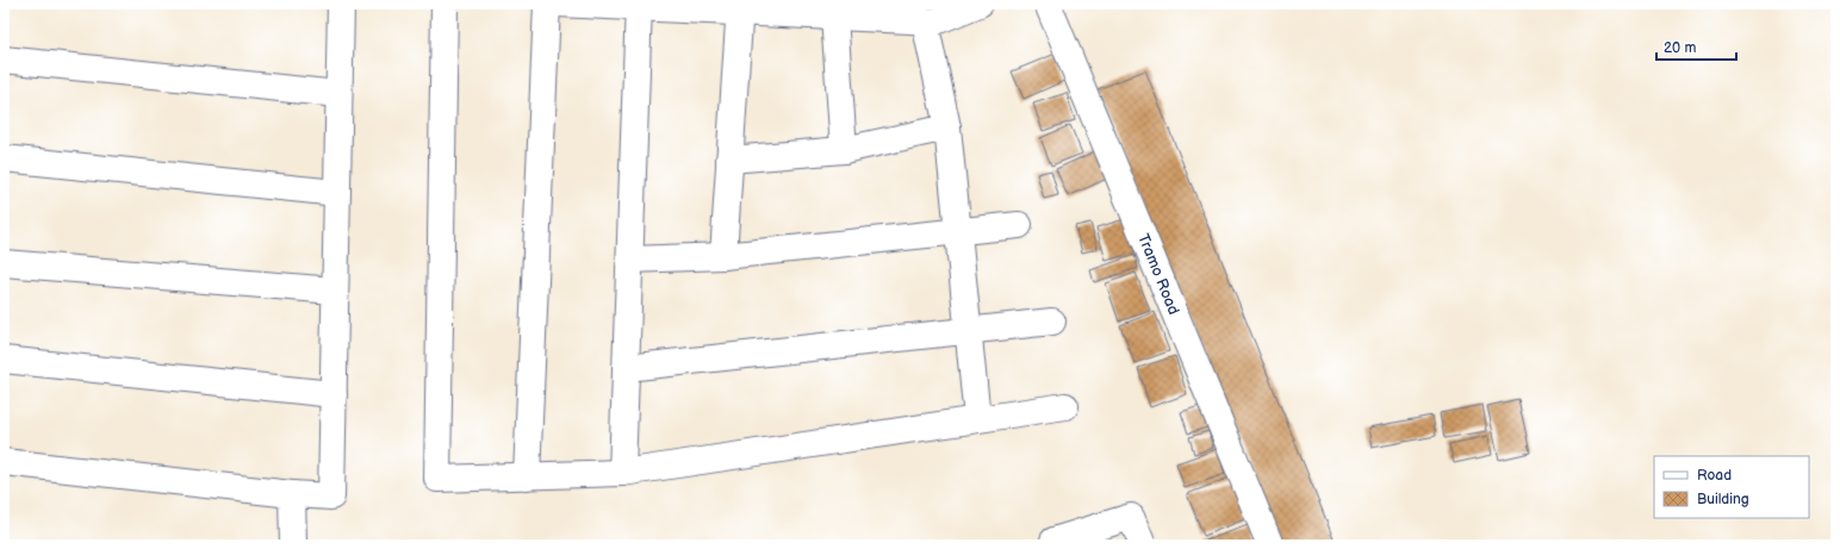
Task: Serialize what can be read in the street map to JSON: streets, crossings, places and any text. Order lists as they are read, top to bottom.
{
  "streets": {
    "street": ["Tramo Road"]
  },
  "legend": ["Road", "Building"],
  "scale_bar": "20 m"
}
